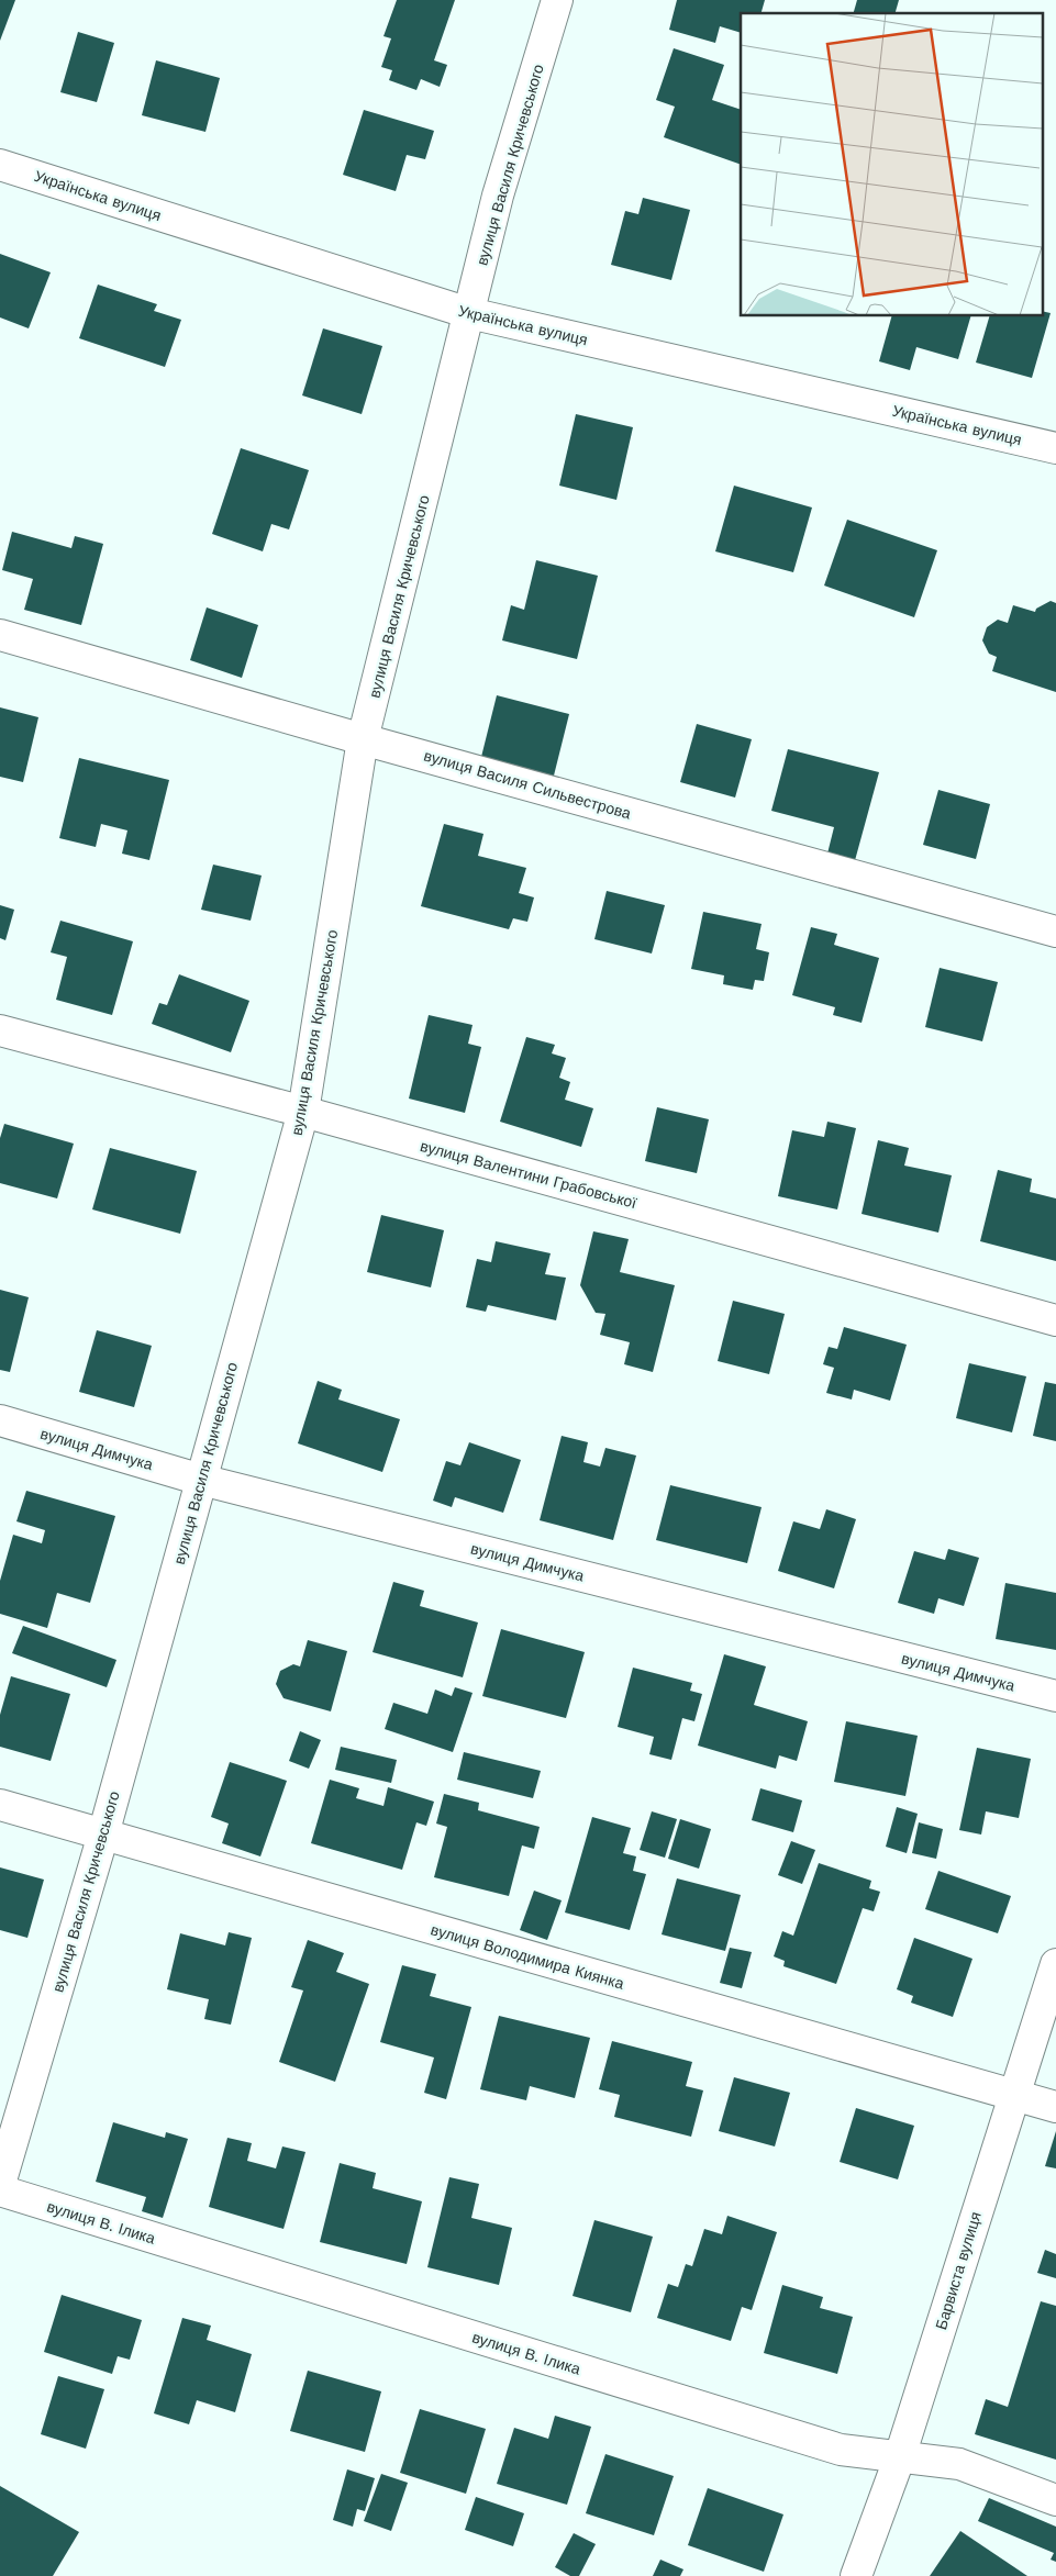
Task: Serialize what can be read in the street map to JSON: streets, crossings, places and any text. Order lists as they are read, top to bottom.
{
  "streets": {
    "street": [
      "вулиця Василя Кричевського",
      "Українська вулиця",
      "вулиця Василя Сильвестрова",
      "вулиця Валентини Грабовської",
      "вулиця Димчука",
      "вулиця Володимира Киянка",
      "вулиця В. Ілика",
      "Барвиста вулиця"
    ]
  },
  "crossings": [
    ["вулиця Василя Кричевського", "Українська вулиця"],
    ["вулиця Василя Кричевського", "вулиця Василя Сильвестрова"],
    ["вулиця Василя Кричевського", "вулиця Валентини Грабовської"],
    ["вулиця Василя Кричевського", "вулиця Димчука"],
    ["вулиця Василя Кричевського", "вулиця Володимира Киянка"],
    ["вулиця Володимира Киянка", "Барвиста вулиця"],
    ["вулиця В. Ілика", "Барвиста вулиця"]
  ]
}
